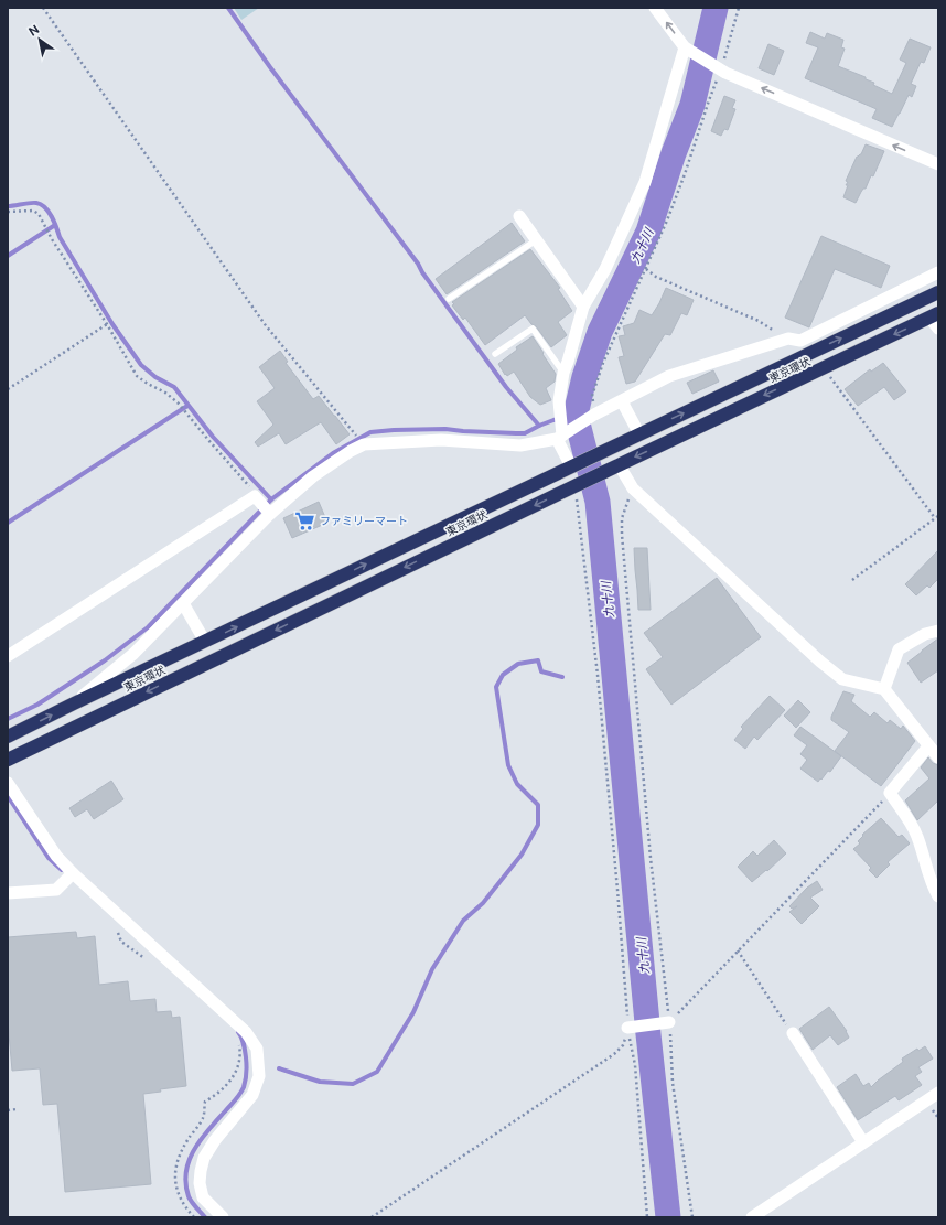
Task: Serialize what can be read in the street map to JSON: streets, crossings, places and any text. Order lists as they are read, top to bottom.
{
  "streets": {
    "highway": ["東京環状"]
  },
  "water": ["九十川"],
  "places": {
    "supermarket": ["ファミリーマート"]
  },
  "north": "top left"
}
